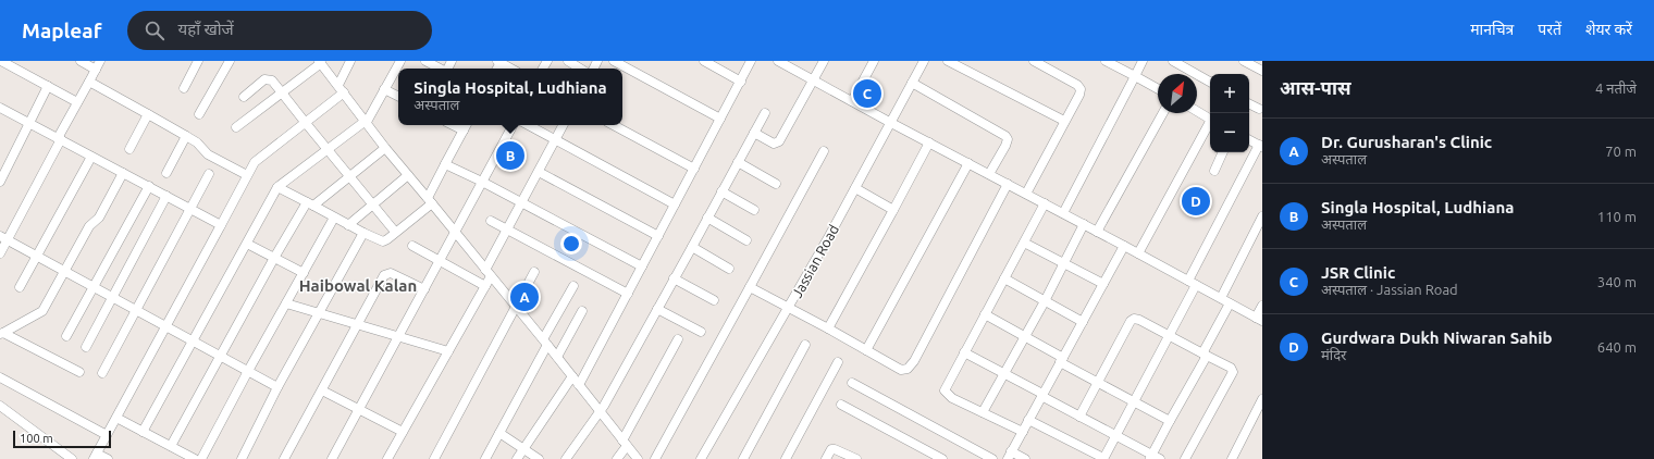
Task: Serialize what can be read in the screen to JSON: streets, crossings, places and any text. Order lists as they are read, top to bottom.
{
  "streets": {
    "street": ["Jassian Road"]
  },
  "districts": ["Haibowal Kalan"],
  "scale_bar": "100 m",
  "north": "top right",
  "page": {
    "header": "Mapleaf",
    "search": "यहाँ खोजें",
    "nav": ["मानचित्र", "परतें", "शेयर करें"],
    "heading": ["आस-पास", "4 नतीजे"],
    "popup": ["Singla Hospital, Ludhiana", "अस्पताल"],
    "map_buttons": ["+", "−"],
    "pins": [
      "C",
      "B",
      "D",
      "A"
    ],
    "list": [
      {
        "mark": "A",
        "name": "Dr. Gurusharan's Clinic",
        "note": "अस्पताल",
        "value": "70 m"
      },
      {
        "mark": "B",
        "name": "Singla Hospital, Ludhiana",
        "note": "अस्पताल",
        "value": "110 m"
      },
      {
        "mark": "C",
        "name": "JSR Clinic",
        "note": "अस्पताल · Jassian Road",
        "value": "340 m"
      },
      {
        "mark": "D",
        "name": "Gurdwara Dukh Niwaran Sahib",
        "note": "मंदिर",
        "value": "640 m"
      }
    ],
    "scale": "100 m"
  }
}
